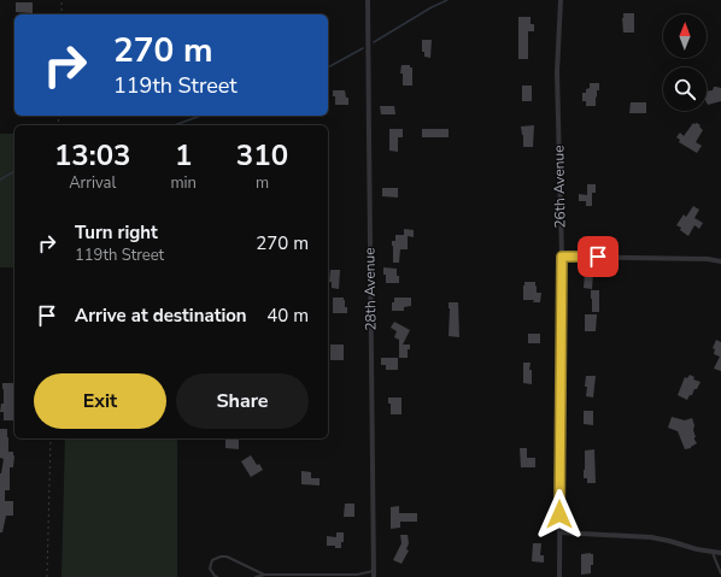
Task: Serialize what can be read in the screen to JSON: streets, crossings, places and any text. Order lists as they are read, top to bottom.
{
  "streets": {
    "street": ["26th Avenue", "28th Avenue"]
  },
  "north": "top",
  "page": {
    "turn": ["270 m", "119th Street"],
    "eta": [
      "13:03",
      "Arrival",
      "1",
      "min",
      "310",
      "m"
    ],
    "list": [
      {
        "name": "Turn right",
        "note": "119th Street",
        "value": "270 m"
      },
      {
        "name": "Arrive at destination",
        "value": "40 m"
      }
    ],
    "buttons": ["Exit", "Share"]
  }
}
